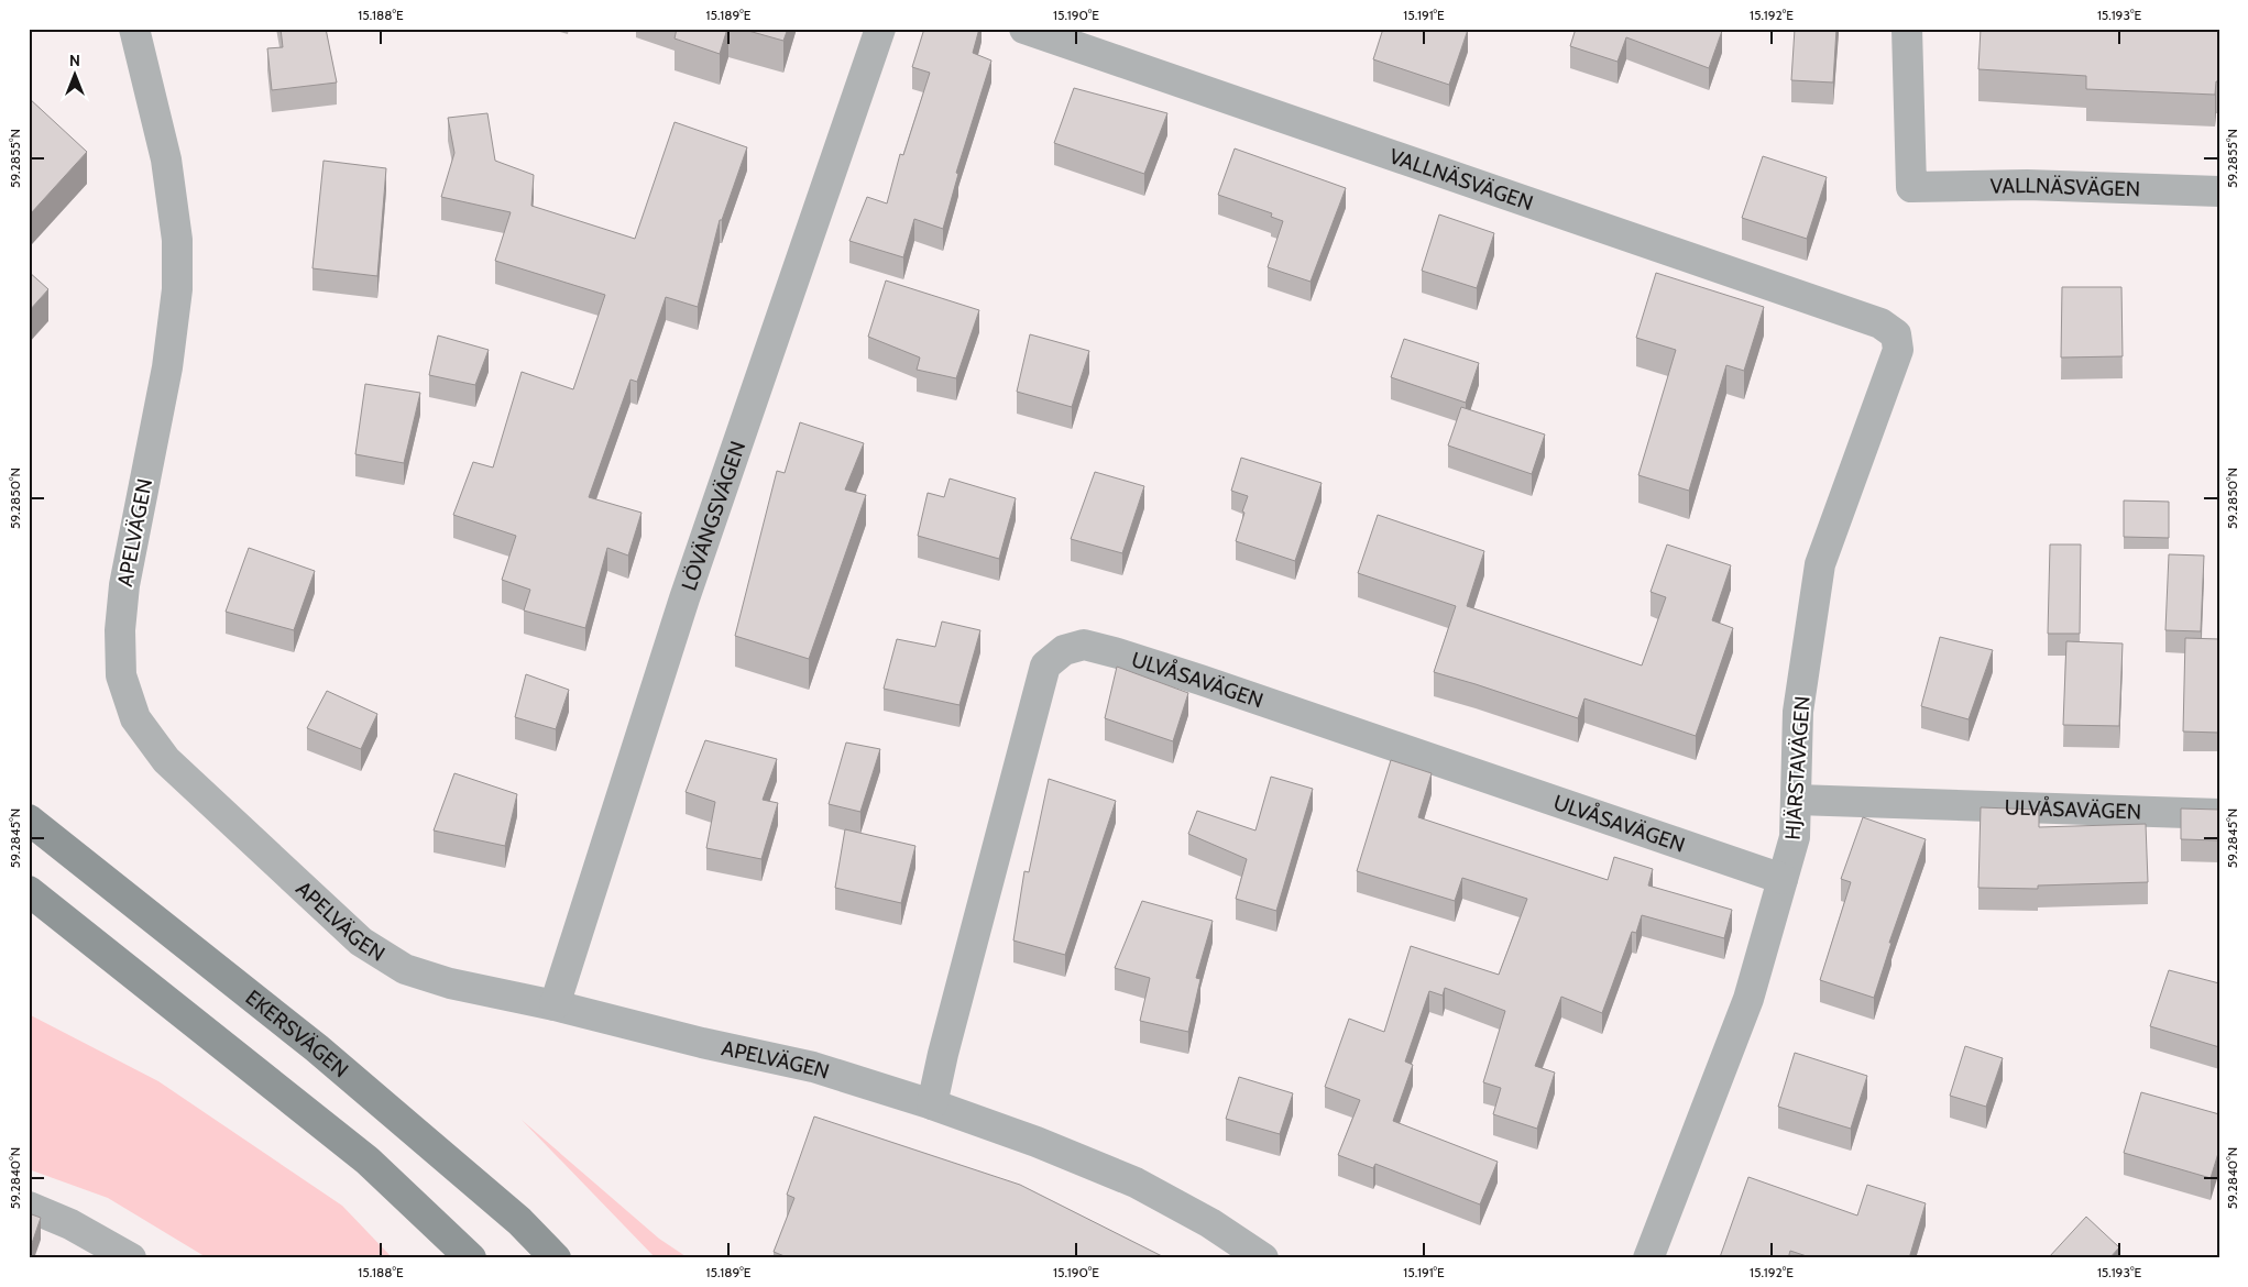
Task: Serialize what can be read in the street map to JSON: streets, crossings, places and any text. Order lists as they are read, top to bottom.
{
  "streets": {
    "main road": ["EKERSVÄGEN"],
    "street": [
      "VALLNÄSVÄGEN",
      "LÖVÄNGSVÄGEN",
      "APELVÄGEN",
      "ULVÅSAVÄGEN",
      "HJÄRSTAVÄGEN"
    ]
  },
  "crossings": [
    ["VALLNÄSVÄGEN", "HJÄRSTAVÄGEN"],
    ["LÖVÄNGSVÄGEN", "APELVÄGEN"],
    ["APELVÄGEN", "ULVÅSAVÄGEN"],
    ["ULVÅSAVÄGEN", "HJÄRSTAVÄGEN"]
  ],
  "north": "top",
  "coordinates": [
    "15.188°E",
    "15.189°E",
    "15.190°E",
    "15.191°E",
    "15.192°E",
    "15.193°E",
    "59.2855°N",
    "59.2850°N",
    "59.2845°N",
    "59.2840°N"
  ]
}
